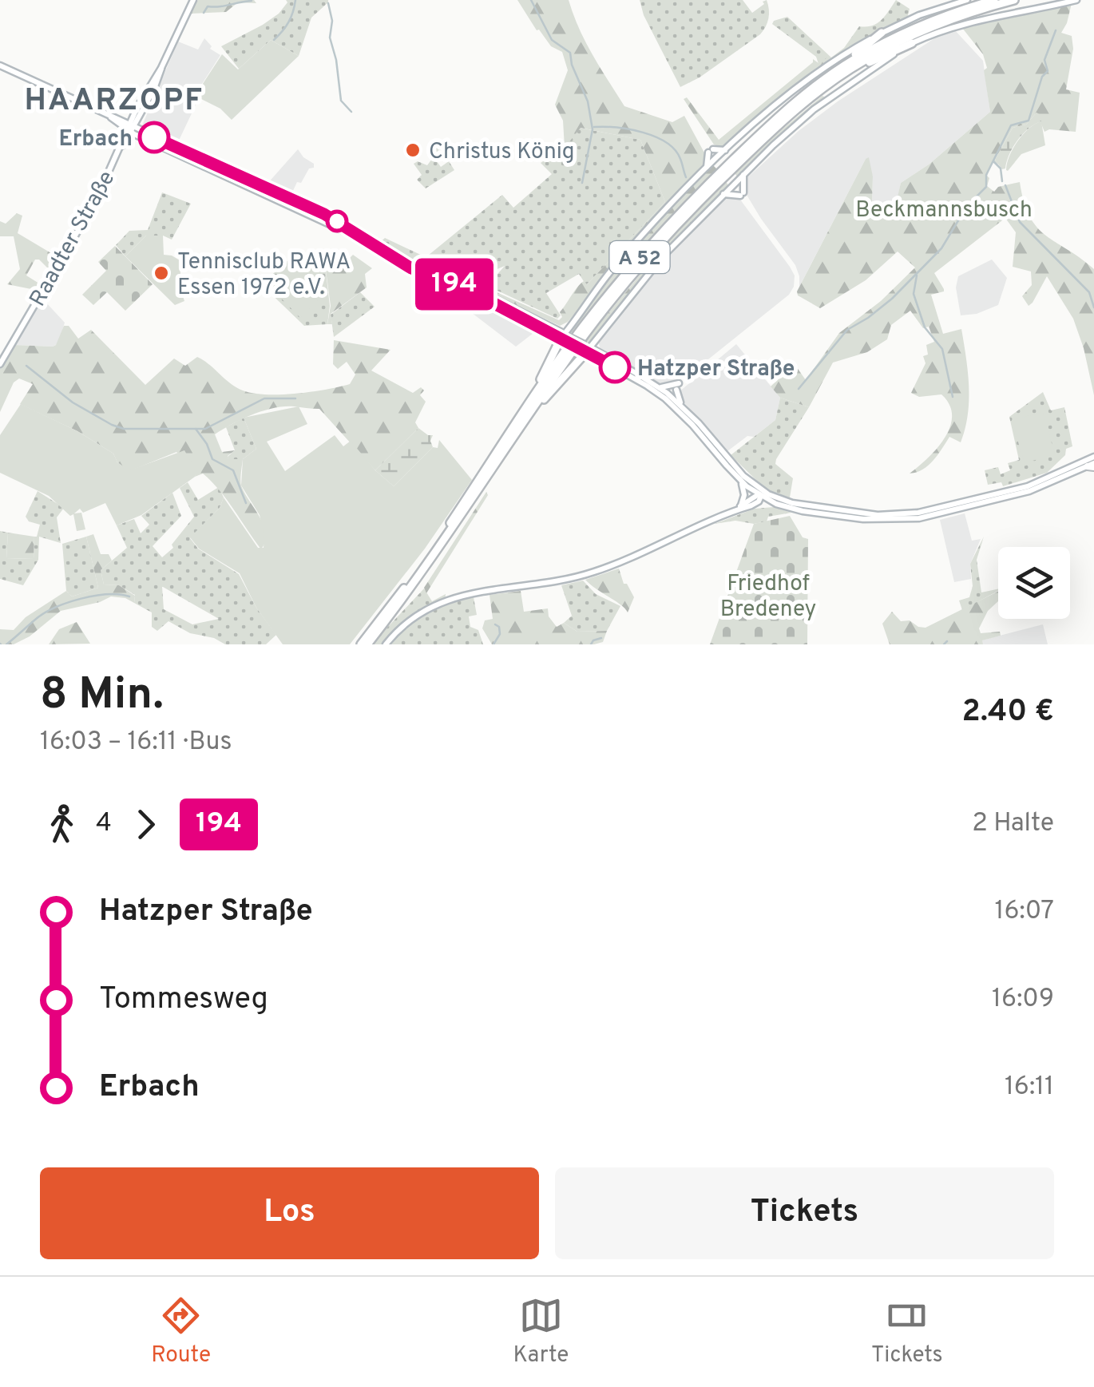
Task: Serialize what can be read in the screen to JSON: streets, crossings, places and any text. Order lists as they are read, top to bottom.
{
  "streets": {
    "highway": ["A 52"],
    "main road": ["Raadter Straße"]
  },
  "districts": ["HAARZOPF"],
  "parks": ["Beckmannsbusch", "Friedhof Bredeney"],
  "places": [
    "Erbach",
    "Christus König",
    "Tennisclub RAWA Essen 1972 e.V.",
    "Hatzper Straße"
  ],
  "lines": ["bus line 194"],
  "page": {
    "on_map": "194",
    "heading": ["8 Min.", "16:03 – 16:11 · Bus", "2.40 €"],
    "legs": ["4", "194", "2 Halte"],
    "list": [
      {
        "name": "Hatzper Straße",
        "value": "16:07"
      },
      {
        "name": "Tommesweg",
        "value": "16:09"
      },
      {
        "name": "Erbach",
        "value": "16:11"
      }
    ],
    "buttons": ["Los", "Tickets"],
    "tabs": ["Route", "Karte", "Tickets"]
  }
}
